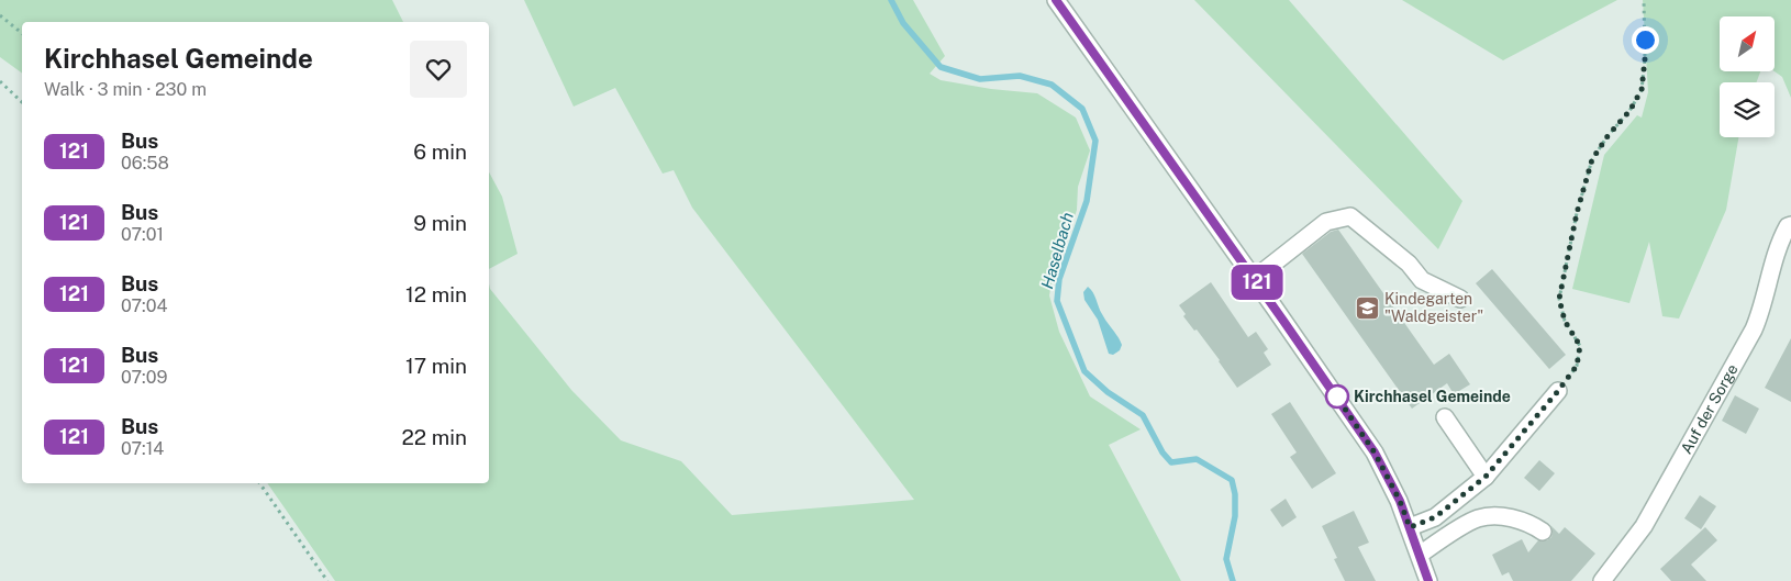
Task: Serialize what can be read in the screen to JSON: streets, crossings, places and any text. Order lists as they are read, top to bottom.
{
  "streets": {
    "street": ["Auf der Sorge"]
  },
  "water": ["Haselbach"],
  "places": {
    "school or university": ["Kindegarten \"Waldgeister\""],
    "other": ["Kirchhasel Gemeinde"]
  },
  "lines": ["bus line 121"],
  "north": "top right",
  "page": {
    "on_map": "121",
    "heading": ["Kirchhasel Gemeinde", "Walk · 3 min · 230 m"],
    "list": [
      {
        "mark": "121",
        "name": "Bus",
        "note": "06:58",
        "value": "6 min"
      },
      {
        "mark": "121",
        "name": "Bus",
        "note": "07:01",
        "value": "9 min"
      },
      {
        "mark": "121",
        "name": "Bus",
        "note": "07:04",
        "value": "12 min"
      },
      {
        "mark": "121",
        "name": "Bus",
        "note": "07:09",
        "value": "17 min"
      },
      {
        "mark": "121",
        "name": "Bus",
        "note": "07:14",
        "value": "22 min"
      }
    ]
  }
}
